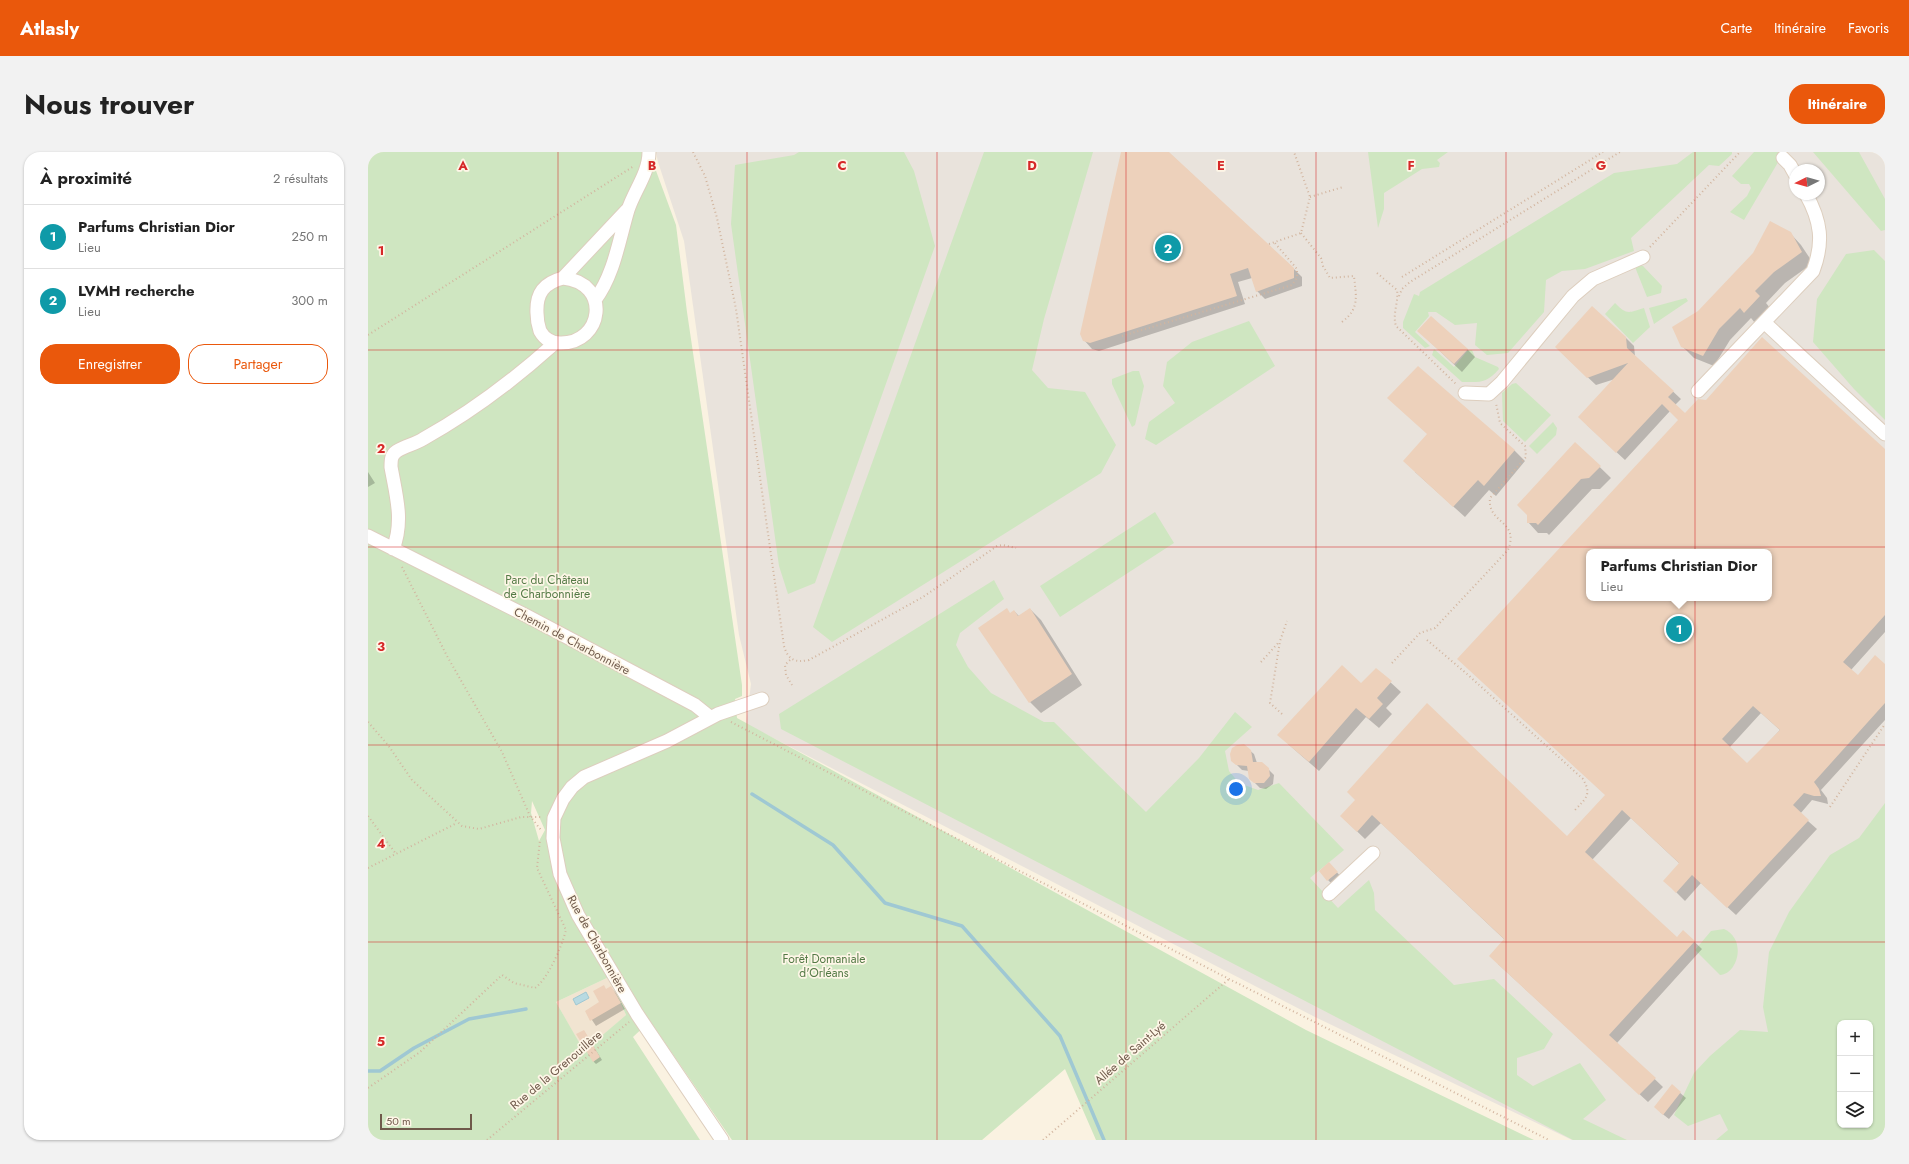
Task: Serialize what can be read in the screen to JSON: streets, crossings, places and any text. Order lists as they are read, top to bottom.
{
  "streets": {
    "street": ["Chemin de Charbonnière", "Rue de Charbonnière"],
    "path": ["Allée de Saint-Lyé", "Rue de la Grenouillère"]
  },
  "crossings": [
    ["Chemin de Charbonnière", "Rue de Charbonnière"],
    ["Rue de Charbonnière", "Rue de la Grenouillère"]
  ],
  "parks": ["Parc du Château de Charbonnière", "Forêt Domaniale d'Orléans"],
  "scale_bar": "50 m",
  "north": "left",
  "page": {
    "header": "Atlasly",
    "nav": ["Carte", "Itinéraire", "Favoris"],
    "title": "Nous trouver",
    "buttons": [
      "Itinéraire",
      ["Enregistrer", "Partager"]
    ],
    "heading": ["À proximité", "2 résultats"],
    "list": [
      {
        "mark": "1",
        "name": "Parfums Christian Dior",
        "note": "Lieu",
        "value": "250 m"
      },
      {
        "mark": "2",
        "name": "LVMH recherche",
        "note": "Lieu",
        "value": "300 m"
      }
    ],
    "pins": ["2", "1"],
    "popup": ["Parfums Christian Dior", "Lieu"],
    "map_buttons": ["+", "−"],
    "scale": "50 m"
  },
  "grid": {
    "columns": [
      "A",
      "B",
      "C",
      "D",
      "E",
      "F",
      "G"
    ],
    "rows": [
      "1",
      "2",
      "3",
      "4",
      "5"
    ]
  }
}
